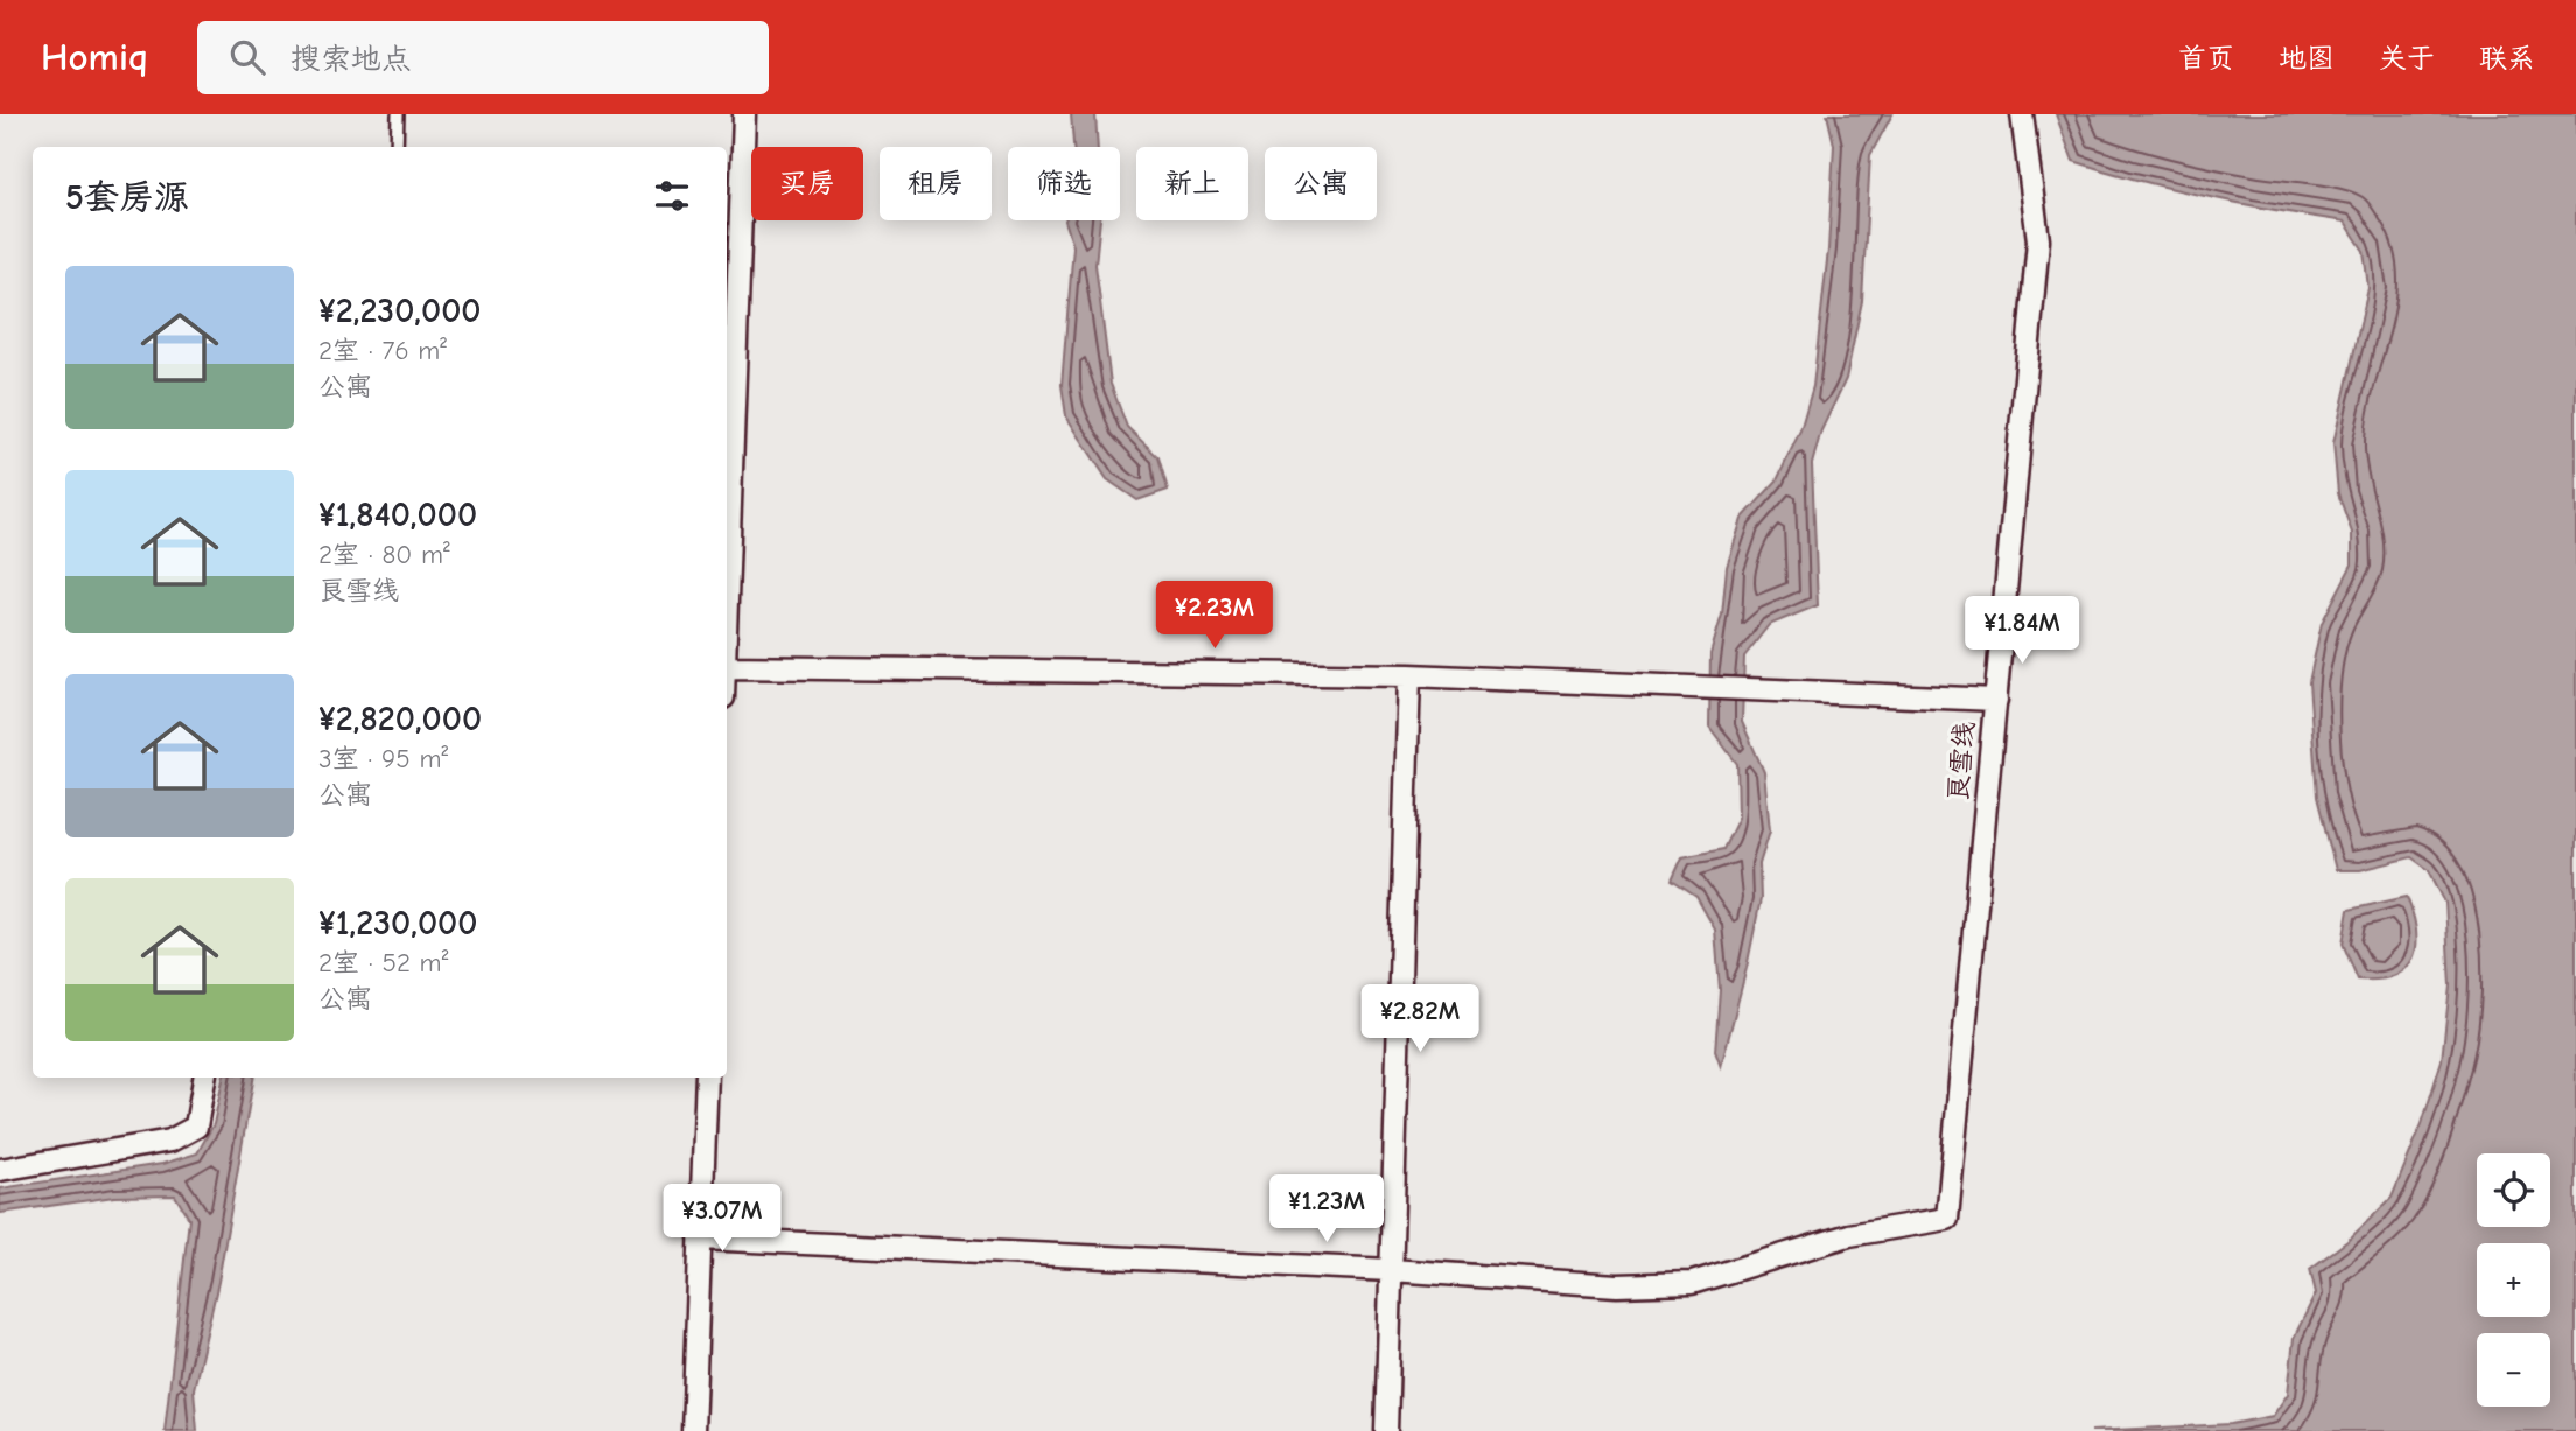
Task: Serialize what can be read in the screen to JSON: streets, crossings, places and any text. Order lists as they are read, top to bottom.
{
  "streets": {
    "street": ["良雪线"]
  },
  "page": {
    "header": "Homiq",
    "search": "搜索地点",
    "nav": [
      "首页",
      "地图",
      "关于",
      "联系"
    ],
    "chip": [
      "买房",
      "租房",
      "筛选",
      "新上",
      "公寓"
    ],
    "heading": "5套房源",
    "list": [
      {
        "name": "¥2,230,000",
        "note": "2室 · 76 m² · 公寓"
      },
      {
        "name": "¥1,840,000",
        "note": "2室 · 80 m² · 良雪线"
      },
      {
        "name": "¥2,820,000",
        "note": "3室 · 95 m² · 公寓"
      },
      {
        "name": "¥1,230,000",
        "note": "2室 · 52 m² · 公寓"
      }
    ],
    "price": [
      "¥2.23M",
      "¥1.84M",
      "¥2.82M",
      "¥1.23M",
      "¥3.07M"
    ],
    "map_buttons": ["+", "−"]
  }
}
